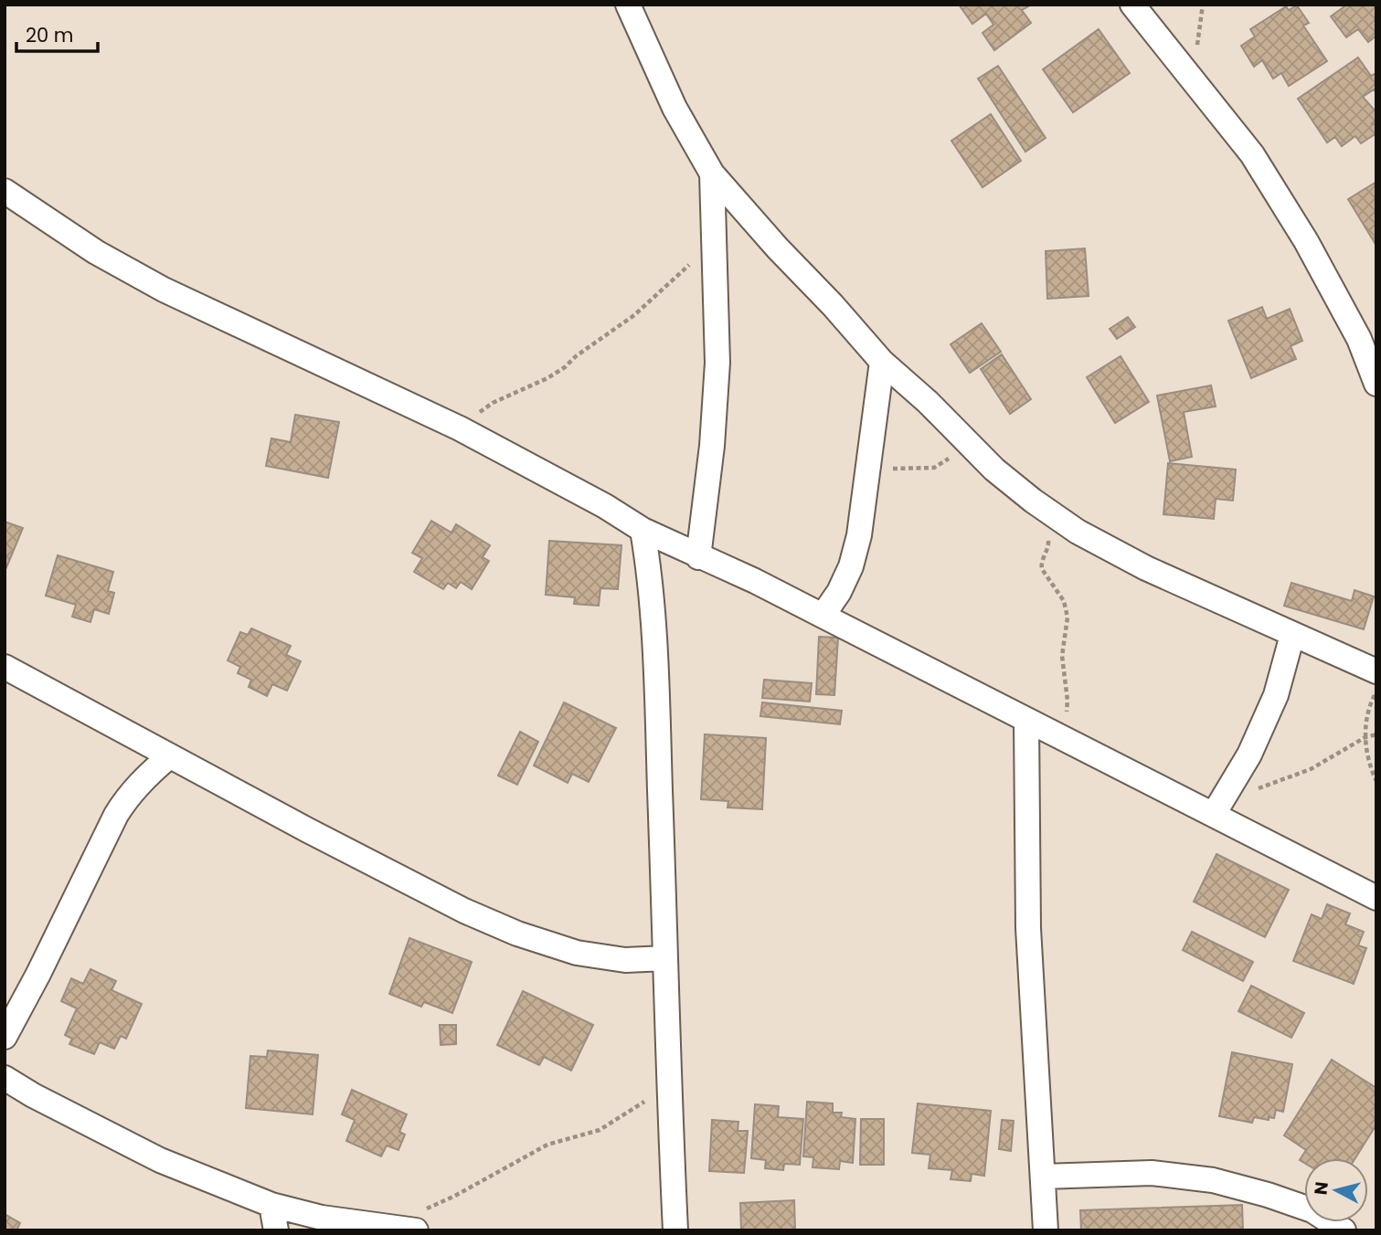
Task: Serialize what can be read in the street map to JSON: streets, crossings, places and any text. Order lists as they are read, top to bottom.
{
  "scale_bar": "20 m",
  "north": "left"
}
